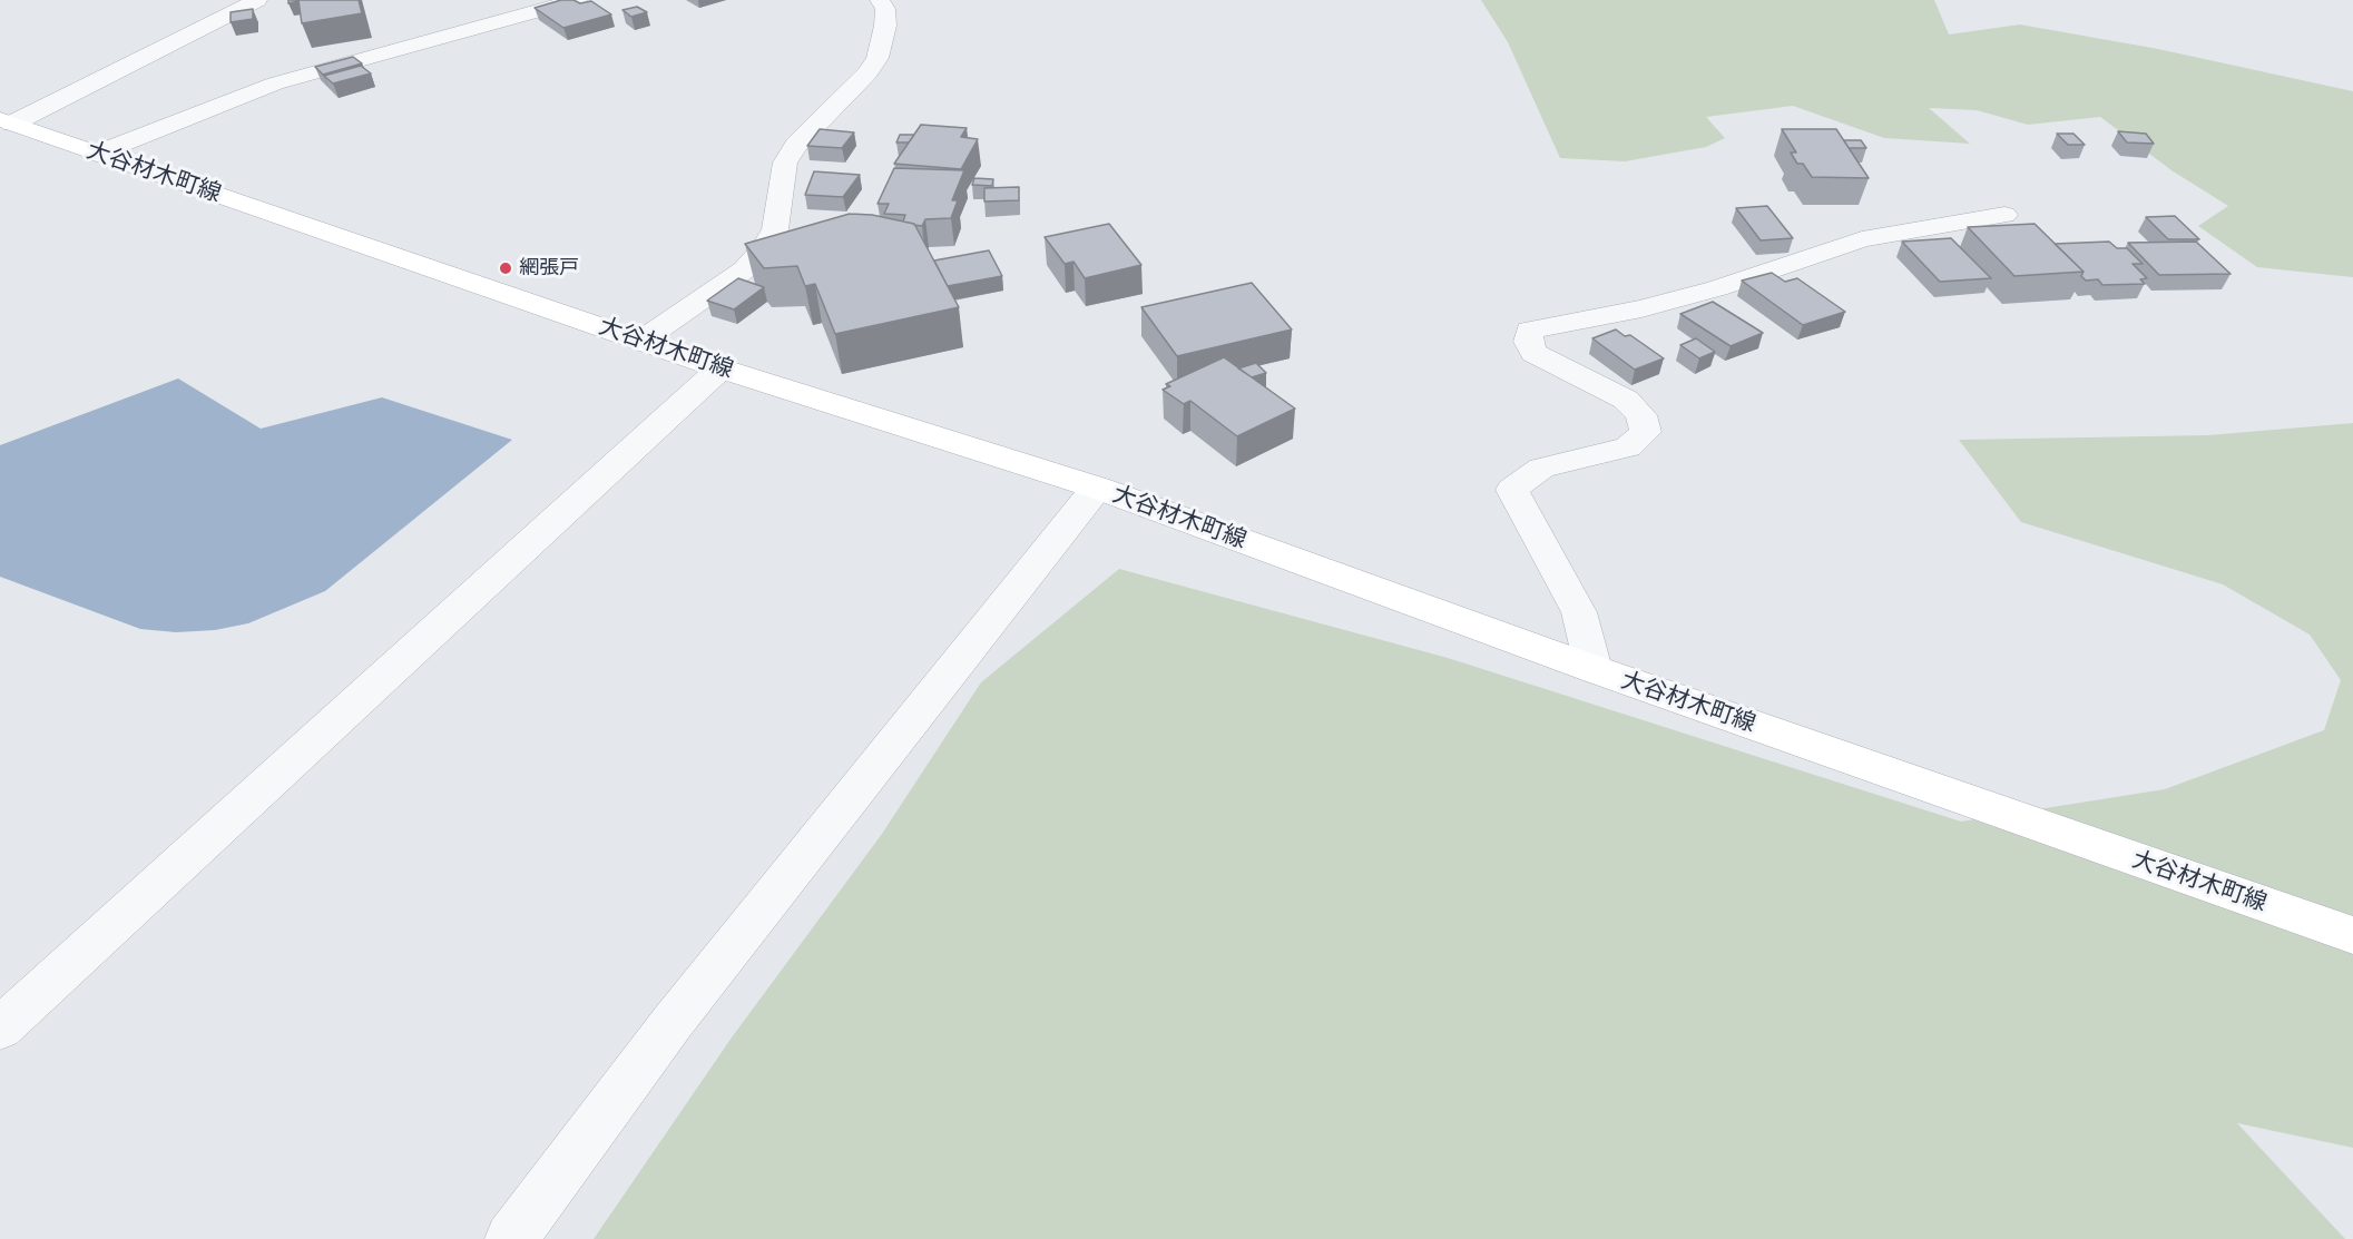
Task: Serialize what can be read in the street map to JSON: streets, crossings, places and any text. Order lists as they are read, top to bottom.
{
  "streets": {
    "main road": ["大谷材木町線"]
  },
  "places": ["網張戸"]
}
